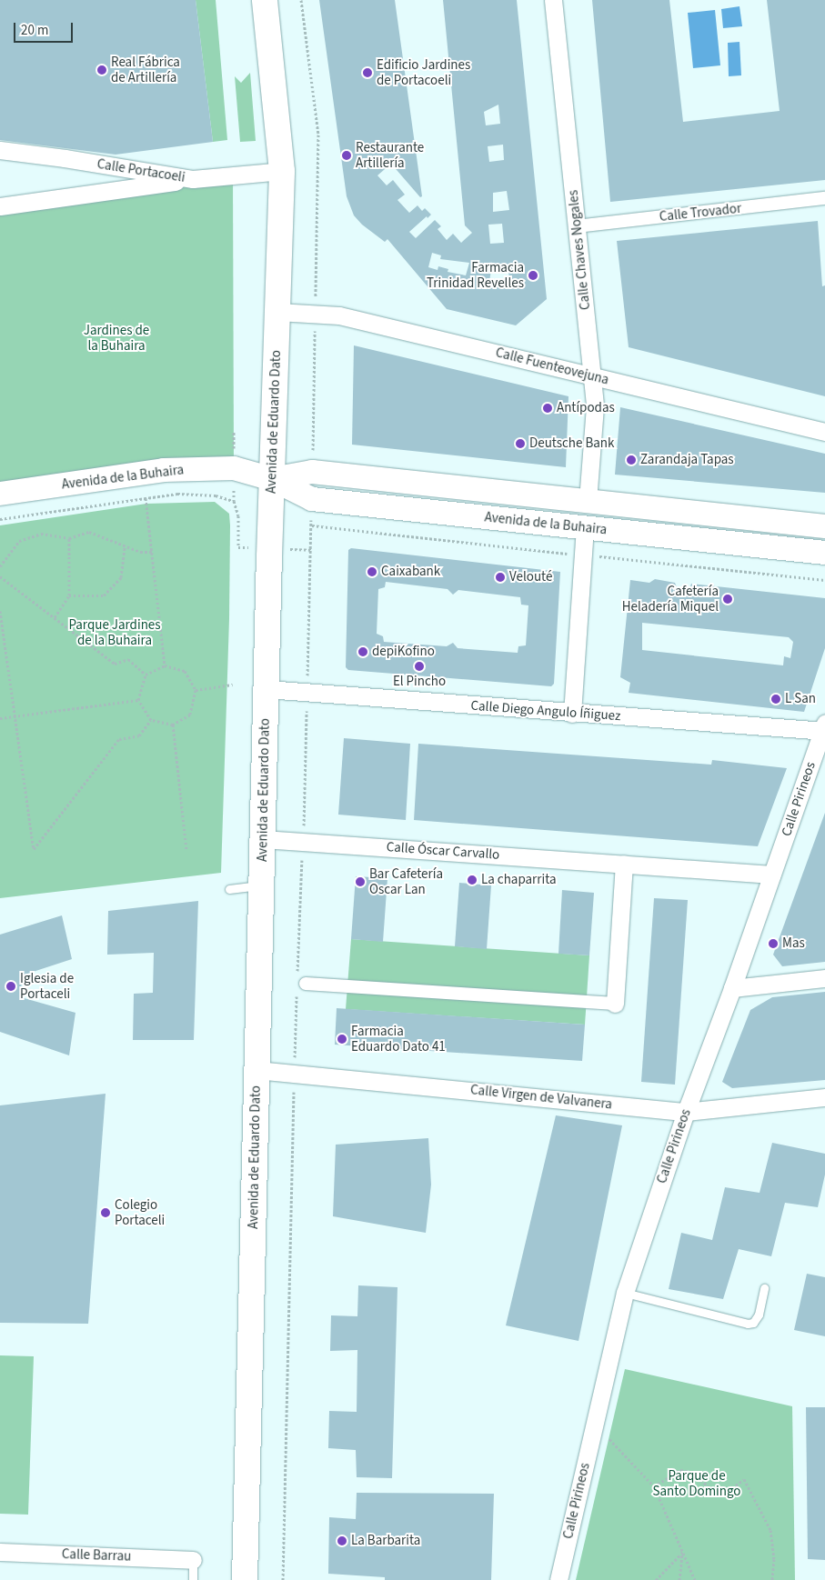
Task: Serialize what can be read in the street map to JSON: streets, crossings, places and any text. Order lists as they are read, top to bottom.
{
  "streets": {
    "main road": ["Avenida de Eduardo Dato", "Avenida de la Buhaira"],
    "street": [
      "Calle Portacoeli",
      "Calle Trovador",
      "Calle Chaves Nogales",
      "Calle Fuenteovejuna",
      "Calle Diego Angulo Íñiguez",
      "Calle Pirineos",
      "Calle Óscar Carvallo",
      "Calle Virgen de Valvanera",
      "Calle Barrau"
    ]
  },
  "crossings": [
    ["Calle Portacoeli", "Avenida de Eduardo Dato"],
    ["Calle Trovador", "Calle Chaves Nogales"],
    ["Calle Chaves Nogales", "Calle Fuenteovejuna"],
    ["Calle Chaves Nogales", "Avenida de la Buhaira"],
    ["Calle Fuenteovejuna", "Avenida de Eduardo Dato"],
    ["Avenida de Eduardo Dato", "Avenida de la Buhaira"],
    ["Avenida de Eduardo Dato", "Calle Diego Angulo Íñiguez"],
    ["Avenida de Eduardo Dato", "Calle Óscar Carvallo"],
    ["Avenida de Eduardo Dato", "Calle Virgen de Valvanera"],
    ["Calle Diego Angulo Íñiguez", "Calle Pirineos"],
    ["Calle Pirineos", "Calle Óscar Carvallo"],
    ["Calle Pirineos", "Calle Virgen de Valvanera"]
  ],
  "parks": ["Jardines de la Buhaira", "Parque Jardines de la Buhaira", "Parque de Santo Domingo"],
  "places": [
    "Real Fábrica de Artillería",
    "Edificio Jardines de Portacoeli",
    "Restaurante Artillería",
    "Farmacia Trinidad Revelles",
    "Antípodas",
    "Deutsche Bank",
    "Zarandaja Tapas",
    "Caixabank",
    "Velouté",
    "Cafetería Heladería Miquel",
    "depiKofino",
    "El Pincho",
    "L San",
    "La chaparrita",
    "Bar Cafetería Oscar Lan",
    "Mas",
    "Iglesia de Portaceli",
    "Farmacia Eduardo Dato 41",
    "Colegio Portaceli",
    "La Barbarita"
  ],
  "scale_bar": "20 m"
}
